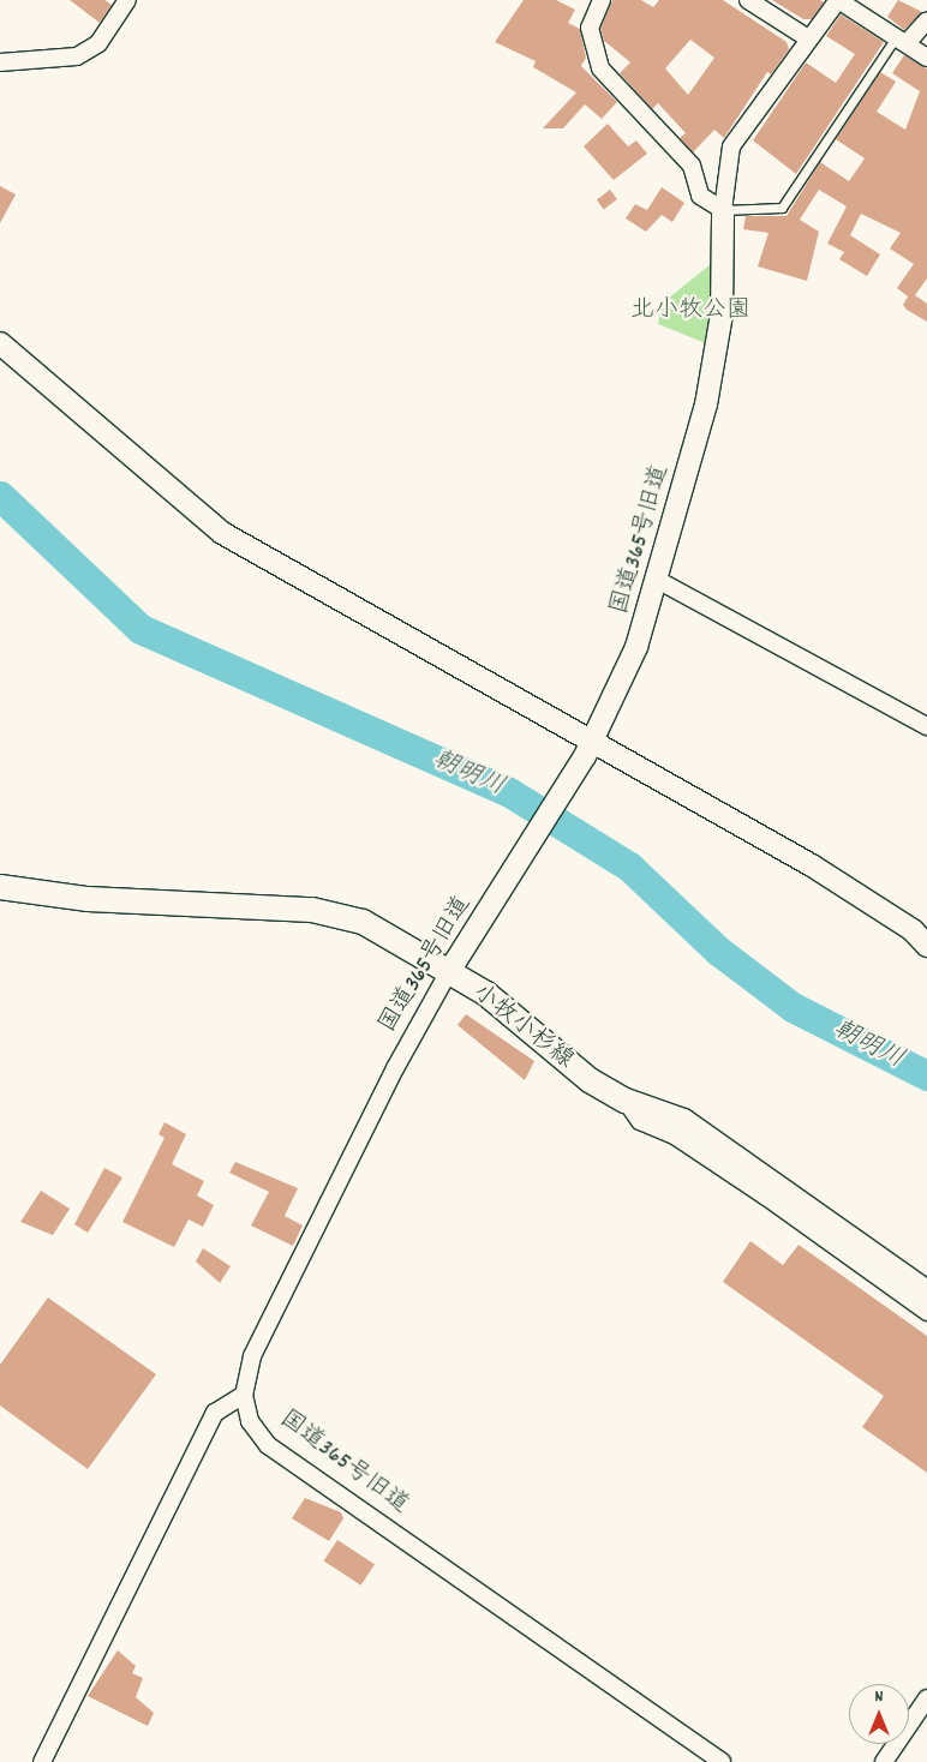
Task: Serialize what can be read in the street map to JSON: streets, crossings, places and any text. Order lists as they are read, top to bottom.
{
  "streets": {
    "main road": ["小牧小杉線"],
    "street": ["国道365号旧道"]
  },
  "crossings": [
    ["国道365号旧道", "小牧小杉線"]
  ],
  "water": ["朝明川"],
  "parks": ["北小牧公園"],
  "north": "top"
}
